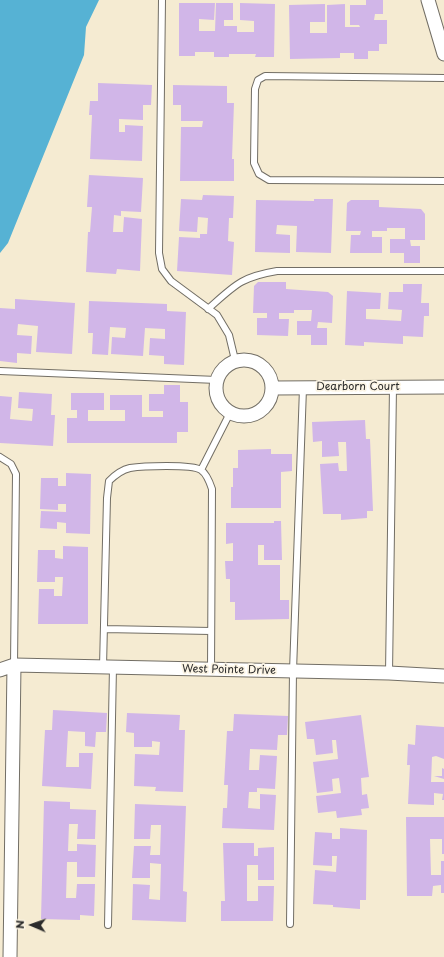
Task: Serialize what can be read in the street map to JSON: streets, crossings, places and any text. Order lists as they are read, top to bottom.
{
  "streets": {
    "street": ["Dearborn Court", "West Pointe Drive"]
  },
  "north": "left"
}
